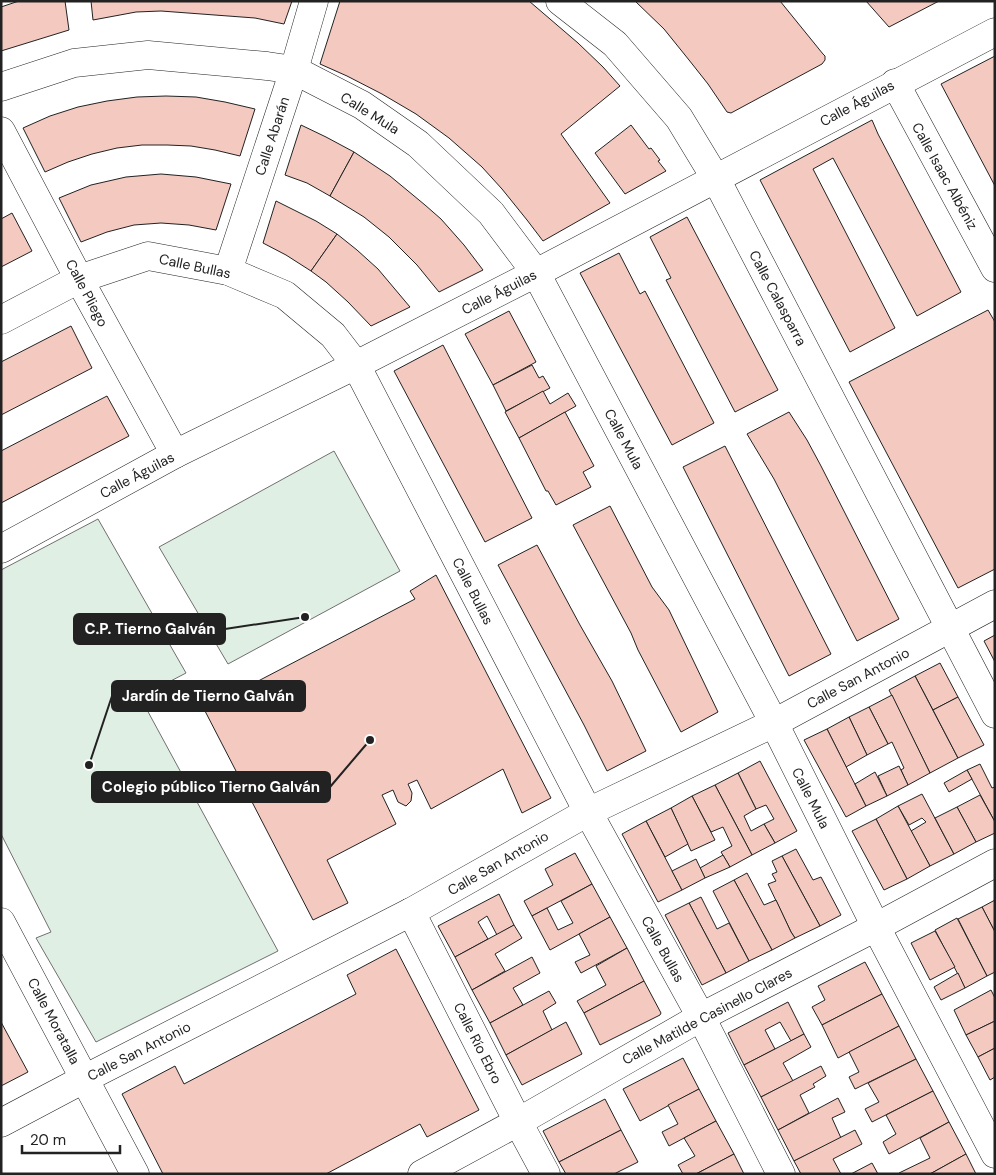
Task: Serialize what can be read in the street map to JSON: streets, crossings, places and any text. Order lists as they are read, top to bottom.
{
  "streets": {
    "street": [
      "Calle Águilas",
      "Calle Mula",
      "Calle Abarán",
      "Calle Isaac Albéniz",
      "Calle Bullas",
      "Calle Pliego",
      "Calle Calasparra",
      "Calle San Antonio",
      "Calle Matilde Casinello Clares",
      "Calle Moratalla",
      "Calle Río Ebro"
    ]
  },
  "crossings": [
    ["Calle Águilas", "Calle Mula"],
    ["Calle Águilas", "Calle Isaac Albéniz"],
    ["Calle Águilas", "Calle Bullas"],
    ["Calle Águilas", "Calle Pliego"],
    ["Calle Águilas", "Calle Calasparra"],
    ["Calle Mula", "Calle Abarán"],
    ["Calle Mula", "Calle San Antonio"],
    ["Calle Mula", "Calle Matilde Casinello Clares"],
    ["Calle Abarán", "Calle Bullas"],
    ["Calle Bullas", "Calle Pliego"],
    ["Calle Bullas", "Calle San Antonio"],
    ["Calle Bullas", "Calle Matilde Casinello Clares"],
    ["Calle Calasparra", "Calle San Antonio"],
    ["Calle San Antonio", "Calle Moratalla"],
    ["Calle San Antonio", "Calle Río Ebro"],
    ["Calle Matilde Casinello Clares", "Calle Río Ebro"]
  ],
  "places": ["C.P. Tierno Galván", "Colegio público Tierno Galván", "Jardín de Tierno Galván"],
  "scale_bar": "20 m"
}
